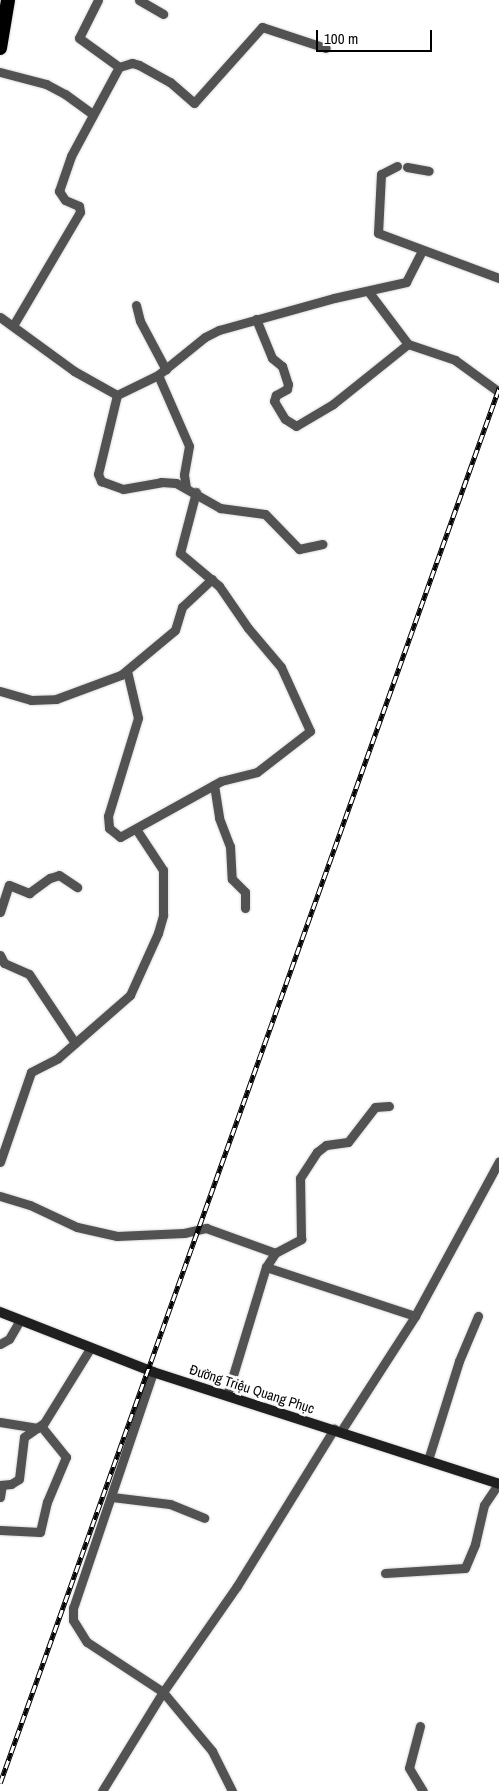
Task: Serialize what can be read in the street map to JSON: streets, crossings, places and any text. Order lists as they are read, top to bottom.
{
  "streets": {
    "main road": ["Đường Triệu Quang Phục"]
  },
  "scale_bar": "100 m"
}
